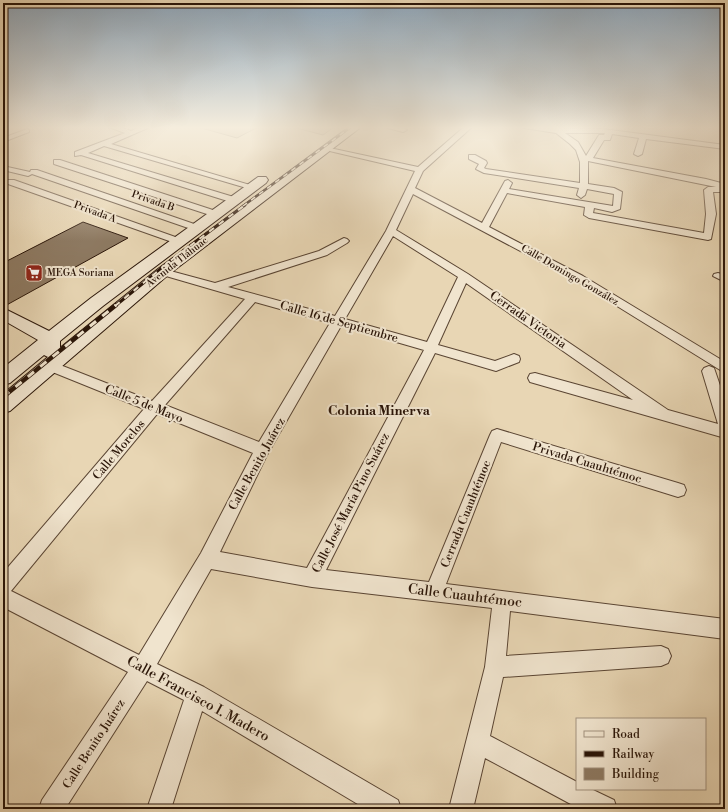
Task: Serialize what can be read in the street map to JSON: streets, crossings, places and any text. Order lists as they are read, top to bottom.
{
  "streets": {
    "main road": ["Avenida Tláhuac"],
    "street": [
      "Privada B",
      "Privada A",
      "Calle Domingo González",
      "Cerrada Victoria",
      "Calle 16 de Septiembre",
      "Calle 5 de Mayo",
      "Calle Morelos",
      "Privada Cuauhtémoc",
      "Calle Benito Juárez",
      "Calle José María Pino Suárez",
      "Cerrada Cuauhtémoc",
      "Calle Cuauhtémoc",
      "Calle Francisco I. Madero"
    ]
  },
  "crossings": [
    ["Privada B", "Avenida Tláhuac"],
    ["Privada A", "Avenida Tláhuac"],
    ["Avenida Tláhuac", "Calle 16 de Septiembre"],
    ["Avenida Tláhuac", "Calle 5 de Mayo"],
    ["Calle Domingo González", "Calle Benito Juárez"],
    ["Cerrada Victoria", "Calle Benito Juárez"],
    ["Cerrada Victoria", "Calle José María Pino Suárez"],
    ["Calle 16 de Septiembre", "Calle Morelos"],
    ["Calle 16 de Septiembre", "Calle Benito Juárez"],
    ["Calle 16 de Septiembre", "Calle José María Pino Suárez"],
    ["Calle 5 de Mayo", "Calle Morelos"],
    ["Calle 5 de Mayo", "Calle Benito Juárez"],
    ["Privada Cuauhtémoc", "Cerrada Cuauhtémoc"],
    ["Calle Benito Juárez", "Calle Cuauhtémoc"],
    ["Calle Benito Juárez", "Calle Francisco I. Madero"],
    ["Calle José María Pino Suárez", "Calle Cuauhtémoc"],
    ["Cerrada Cuauhtémoc", "Calle Cuauhtémoc"]
  ],
  "districts": ["Colonia Minerva"],
  "places": {
    "supermarket": ["MEGA Soriana"]
  },
  "legend": ["Road", "Railway", "Building"]
}
